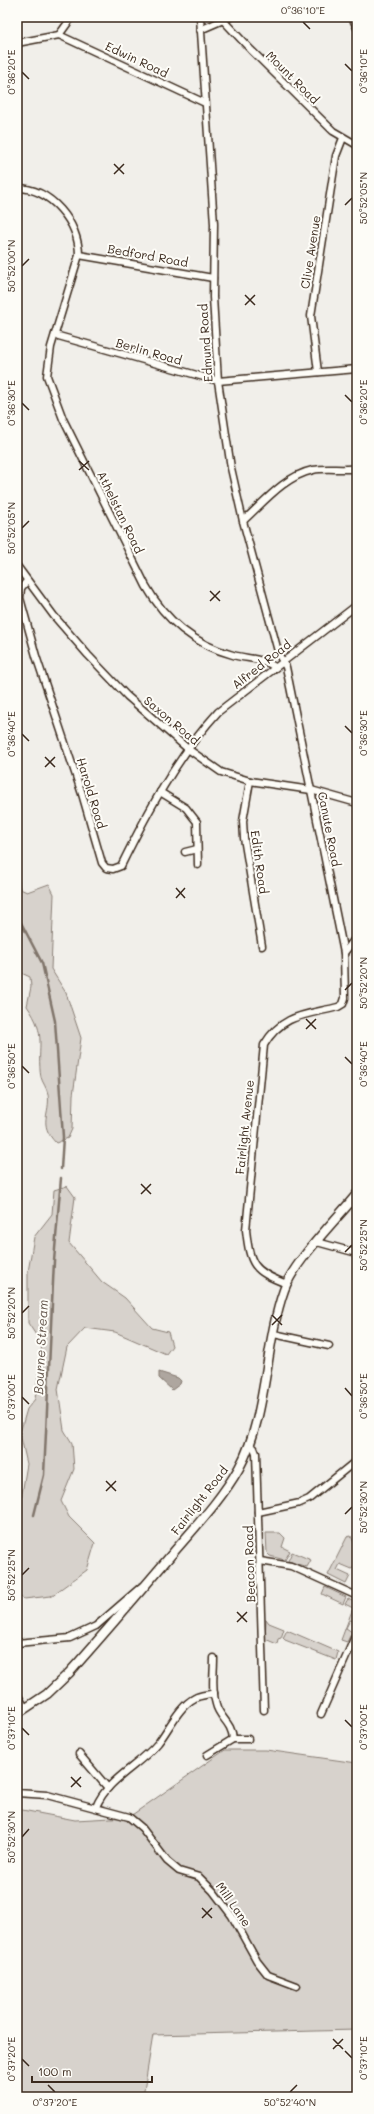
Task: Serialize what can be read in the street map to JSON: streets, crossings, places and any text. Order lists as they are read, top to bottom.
{
  "streets": {
    "street": [
      "Edwin Road",
      "Mount Road",
      "Clive Avenue",
      "Bedford Road",
      "Edmund Road",
      "Berlin Road",
      "Athelstan Road",
      "Alfred Road",
      "Saxon Road",
      "Harold Road",
      "Canute Road",
      "Edith Road",
      "Fairlight Avenue",
      "Fairlight Road",
      "Beacon Road",
      "Mill Lane"
    ]
  },
  "crossings": [
    ["Edwin Road", "Edmund Road"],
    ["Mount Road", "Clive Avenue"],
    ["Clive Avenue", "Berlin Road"],
    ["Bedford Road", "Edmund Road"],
    ["Bedford Road", "Athelstan Road"],
    ["Edmund Road", "Berlin Road"],
    ["Edmund Road", "Alfred Road"],
    ["Edmund Road", "Canute Road"],
    ["Berlin Road", "Athelstan Road"],
    ["Athelstan Road", "Alfred Road"],
    ["Alfred Road", "Saxon Road"],
    ["Alfred Road", "Harold Road"],
    ["Alfred Road", "Canute Road"],
    ["Saxon Road", "Harold Road"],
    ["Saxon Road", "Canute Road"],
    ["Saxon Road", "Edith Road"],
    ["Canute Road", "Fairlight Avenue"],
    ["Fairlight Avenue", "Fairlight Road"],
    ["Fairlight Road", "Beacon Road"]
  ],
  "water": ["Bourne Stream"],
  "scale_bar": "100 m",
  "coordinates": [
    "0°36'10\"E",
    "0°36'20\"E",
    "50°52'05\"N",
    "50°52'00\"N",
    "0°36'30\"E",
    "0°36'40\"E",
    "50°52'20\"N",
    "0°36'50\"E",
    "50°52'25\"N",
    "0°37'00\"E",
    "50°52'30\"N",
    "0°37'10\"E",
    "0°37'20\"E",
    "50°52'40\"N"
  ]
}
